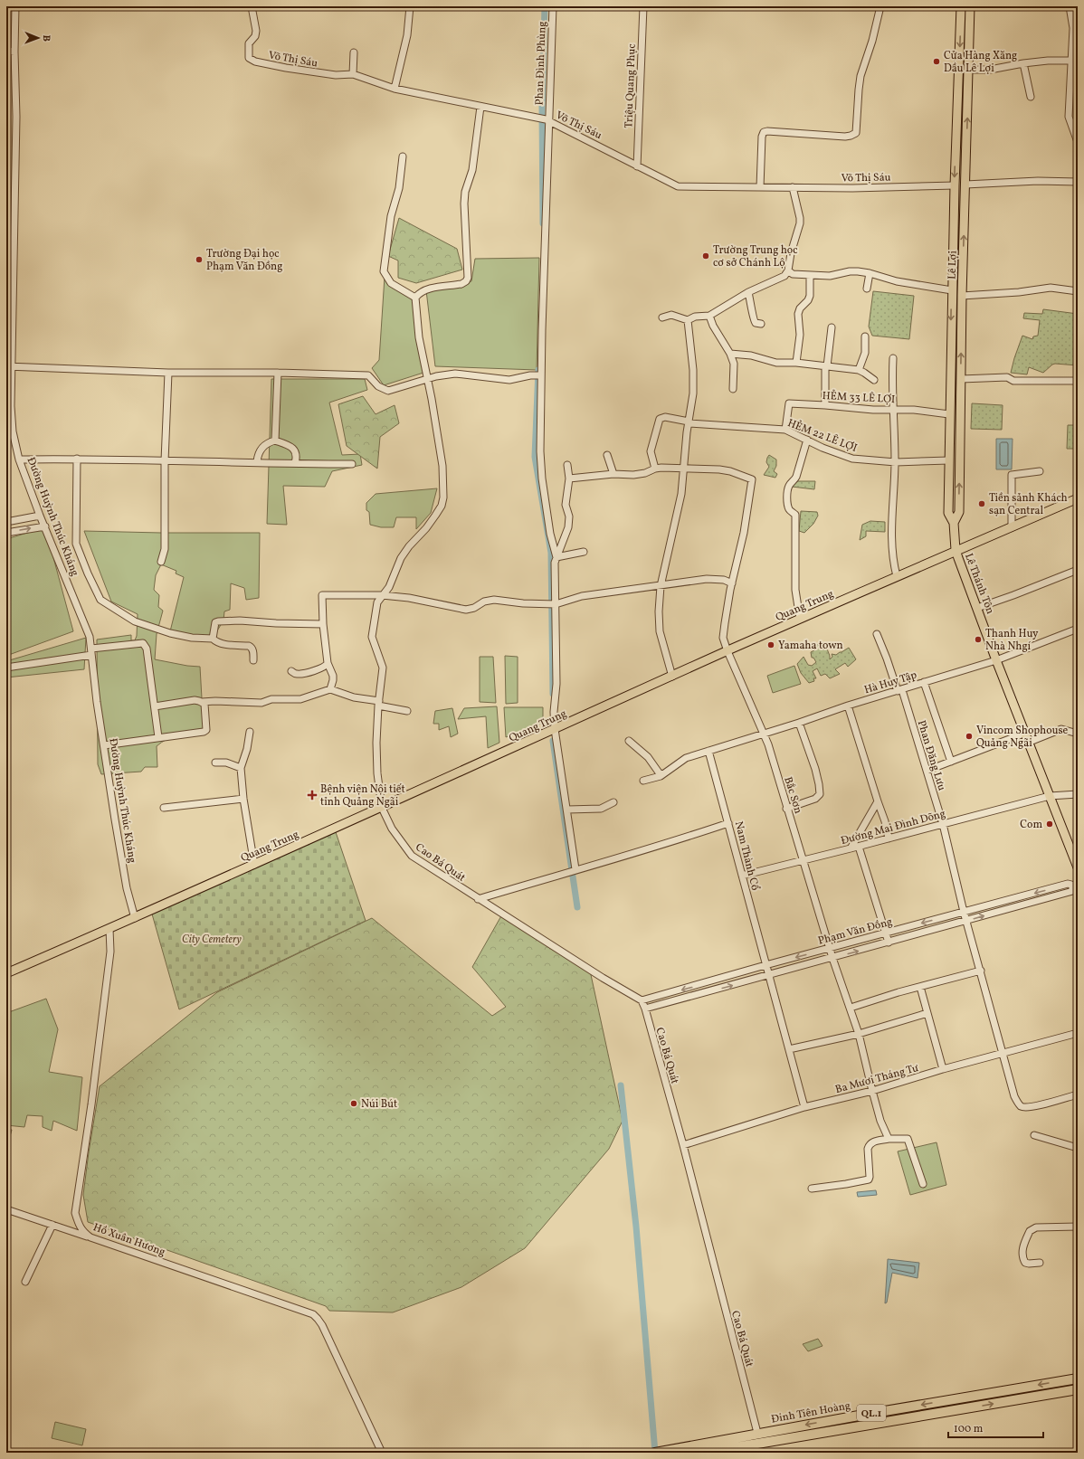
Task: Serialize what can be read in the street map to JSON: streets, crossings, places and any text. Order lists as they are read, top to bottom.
{
  "streets": {
    "highway": ["Đinh Tiên Hoàng", "QL.1"],
    "main road": ["Lê Lợi", "Lê Thánh Tôn", "Quang Trung"],
    "street": [
      "Võ Thị Sáu",
      "Phan Đình Phùng",
      "Triệu Quang Phục",
      "HẺM 33 LÊ LỢI",
      "HẺM 22 LÊ LỢI",
      "Đường Huỳnh Thúc Kháng",
      "Hà Huy Tập",
      "Phan Đăng Lưu",
      "Bắc Sơn",
      "Đường Mai Đình Dõng",
      "Nam Thành Cổ",
      "Cao Bá Quát",
      "Phạm Văn Đồng",
      "Ba Mươi Tháng Tư",
      "Hồ Xuân Hương"
    ]
  },
  "crossings": [
    ["Võ Thị Sáu", "Phan Đình Phùng"],
    ["Võ Thị Sáu", "Triệu Quang Phục"],
    ["Võ Thị Sáu", "Lê Lợi"],
    ["Lê Lợi", "HẺM 33 LÊ LỢI"],
    ["Lê Lợi", "HẺM 22 LÊ LỢI"],
    ["Lê Lợi", "Lê Thánh Tôn"],
    ["Lê Lợi", "Quang Trung"],
    ["HẺM 33 LÊ LỢI", "HẺM 22 LÊ LỢI"],
    ["Đường Huỳnh Thúc Kháng", "Quang Trung"],
    ["Lê Thánh Tôn", "Quang Trung"],
    ["Lê Thánh Tôn", "Hà Huy Tập"],
    ["Lê Thánh Tôn", "Đường Mai Đình Dõng"],
    ["Quang Trung", "Bắc Sơn"],
    ["Quang Trung", "Cao Bá Quát"],
    ["Quang Trung", "Hồ Xuân Hương"],
    ["Hà Huy Tập", "Phan Đăng Lưu"],
    ["Hà Huy Tập", "Bắc Sơn"],
    ["Hà Huy Tập", "Nam Thành Cổ"],
    ["Phan Đăng Lưu", "Đường Mai Đình Dõng"],
    ["Phan Đăng Lưu", "Phạm Văn Đồng"],
    ["Bắc Sơn", "Đường Mai Đình Dõng"],
    ["Bắc Sơn", "Phạm Văn Đồng"],
    ["Đường Mai Đình Dõng", "Nam Thành Cổ"],
    ["Nam Thành Cổ", "Phạm Văn Đồng"],
    ["Cao Bá Quát", "Phạm Văn Đồng"],
    ["Cao Bá Quát", "Ba Mươi Tháng Tư"],
    ["Cao Bá Quát", "Đinh Tiên Hoàng"]
  ],
  "parks": ["City Cemetery"],
  "places": {
    "other": [
      "Cửa Hàng Xăng Dầu Lê Lợi",
      "Trường Trung học cơ sở Chánh Lộ",
      "Trường Đại học Phạm Văn Đồng",
      "Tiền sảnh Khách sạn Central",
      "Thanh Huy Nhà Nhgí",
      "Yamaha town",
      "Vincom Shophouse Quảng Ngãi",
      "Com",
      "Núi Bút"
    ],
    "health": ["Bệnh viện Nội tiết tỉnh Quảng Ngãi"]
  },
  "scale_bar": "100 m",
  "north": "right"
}
